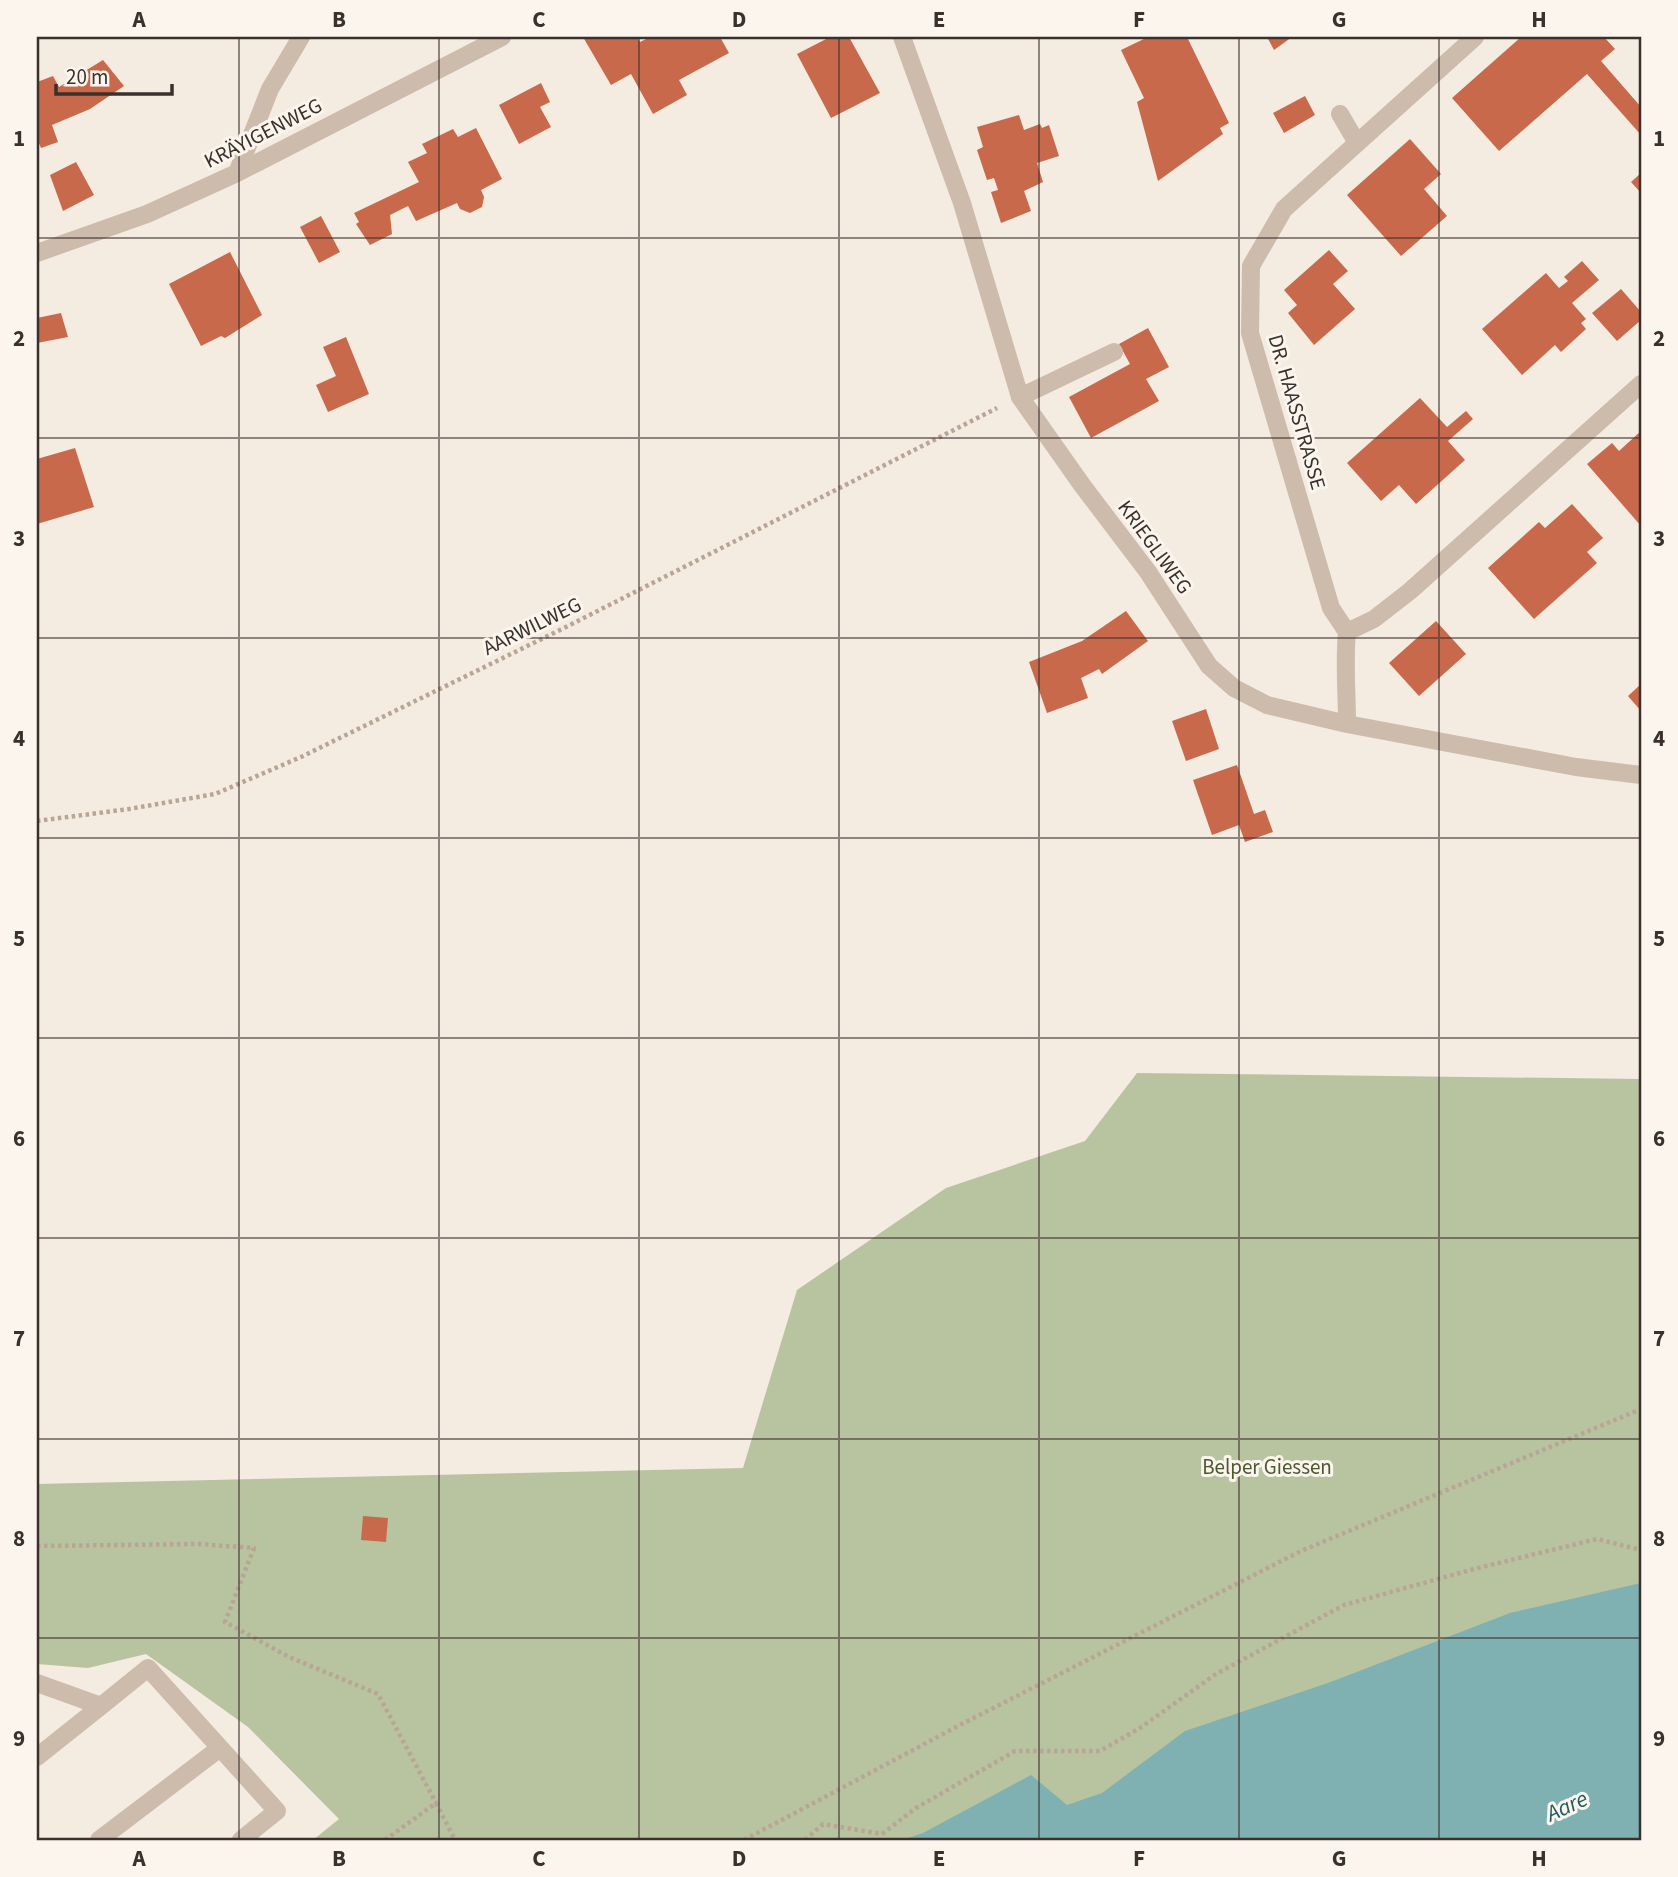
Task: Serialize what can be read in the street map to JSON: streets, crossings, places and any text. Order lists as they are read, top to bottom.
{
  "streets": {
    "street": ["KRÄYIGENWEG", "DR. HAASSTRASSE", "KRIEGLIWEG"],
    "path": ["AARWILWEG"]
  },
  "crossings": [
    ["KRIEGLIWEG", "AARWILWEG"]
  ],
  "water": ["Aare"],
  "parks": ["Belper Giessen"],
  "scale_bar": "20 m",
  "grid": {
    "columns": [
      "A",
      "B",
      "C",
      "D",
      "E",
      "F",
      "G",
      "H"
    ],
    "rows": [
      "1",
      "2",
      "3",
      "4",
      "5",
      "6",
      "7",
      "8",
      "9"
    ]
  }
}
